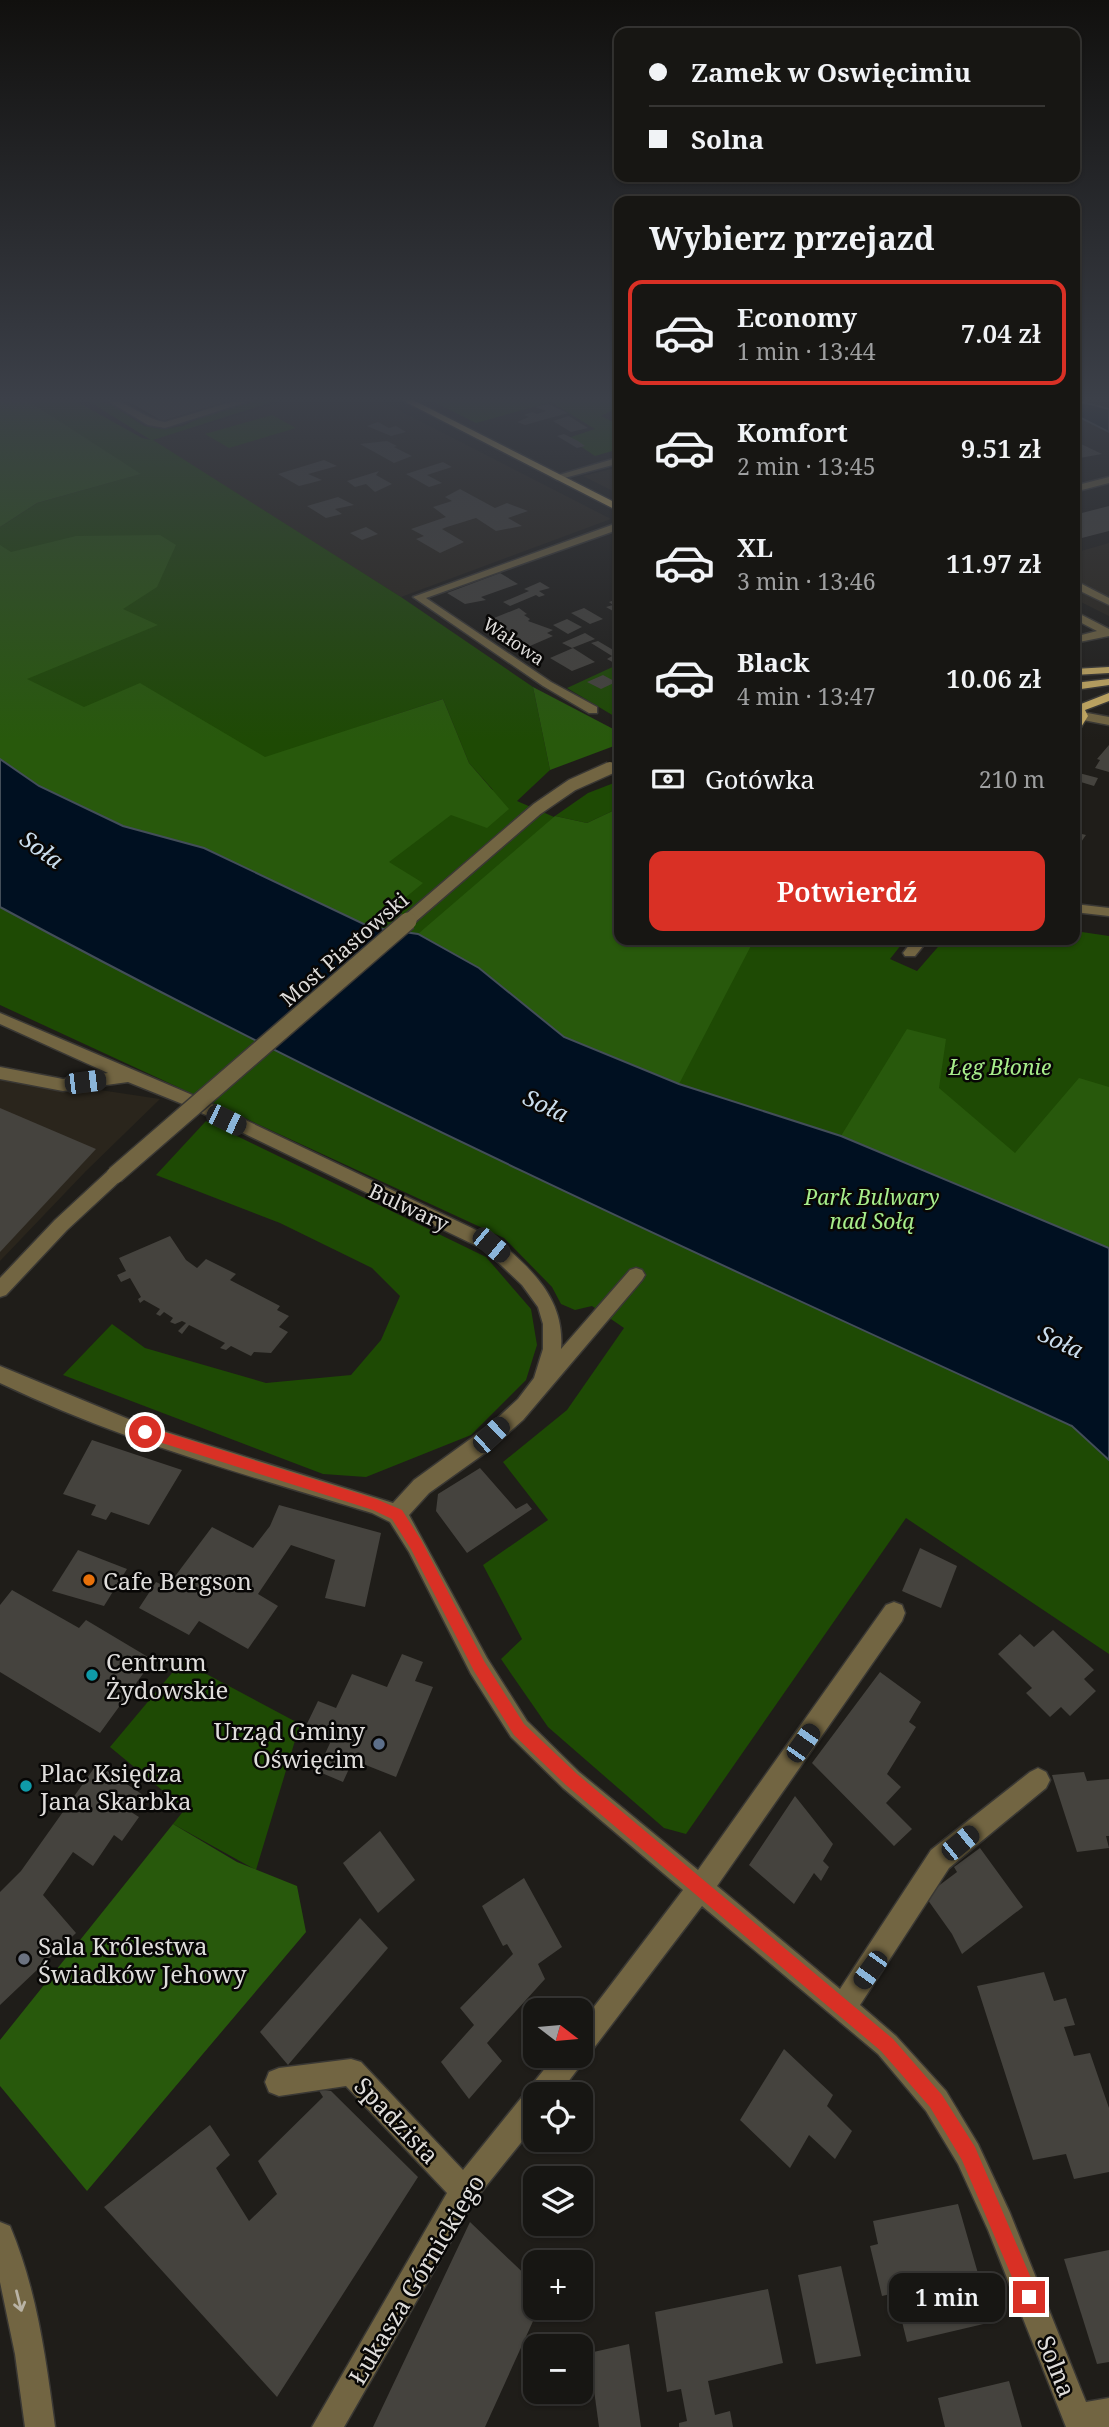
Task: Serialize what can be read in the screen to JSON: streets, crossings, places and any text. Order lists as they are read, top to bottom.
{
  "streets": {
    "street": [
      "Wałowa",
      "Most Piastowski",
      "Bulwary",
      "Spadzista",
      "Łukasza Górnickiego",
      "Solna"
    ]
  },
  "crossings": [
    ["Bulwary", "Solna"],
    ["Spadzista", "Łukasza Górnickiego"]
  ],
  "water": ["Soła"],
  "parks": ["Łęg Błonie", "Park Bulwary nad Sołą"],
  "places": [
    "Cafe Bergson",
    "Centrum Żydowskie",
    "Urząd Gminy Oświęcim",
    "Plac Księdza Jana Skarbka",
    "Sala Królestwa Świadków Jehowy"
  ],
  "north": "right",
  "page": {
    "banner": ["Zamek w Oswięcimiu", "Solna"],
    "heading": "Wybierz przejazd",
    "list": [
      {
        "name": "Economy",
        "note": "1 min · 13:44",
        "value": "7.04 zł"
      },
      {
        "name": "Komfort",
        "note": "2 min · 13:45",
        "value": "9.51 zł"
      },
      {
        "name": "XL",
        "note": "3 min · 13:46",
        "value": "11.97 zł"
      },
      {
        "name": "Black",
        "note": "4 min · 13:47",
        "value": "10.06 zł"
      }
    ],
    "pay": ["Gotówka", "210 m"],
    "buttons": "Potwierdź",
    "map_buttons": ["+", "−"],
    "bubble": "1 min"
  }
}
